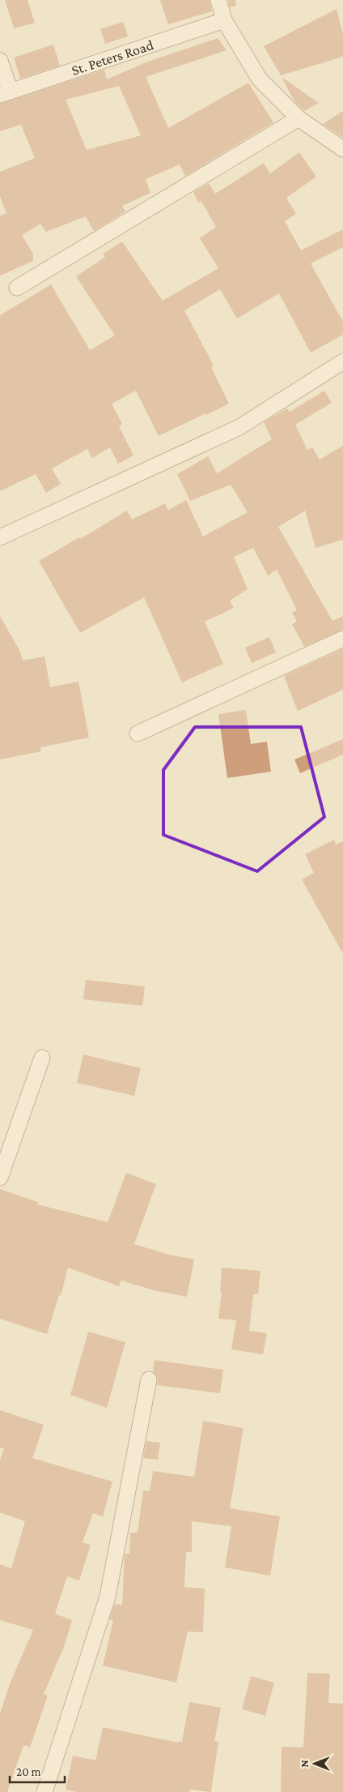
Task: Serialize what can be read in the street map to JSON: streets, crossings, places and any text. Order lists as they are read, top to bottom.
{
  "streets": {
    "street": ["St. Peters Road"]
  },
  "scale_bar": "20 m",
  "north": "left"
}
